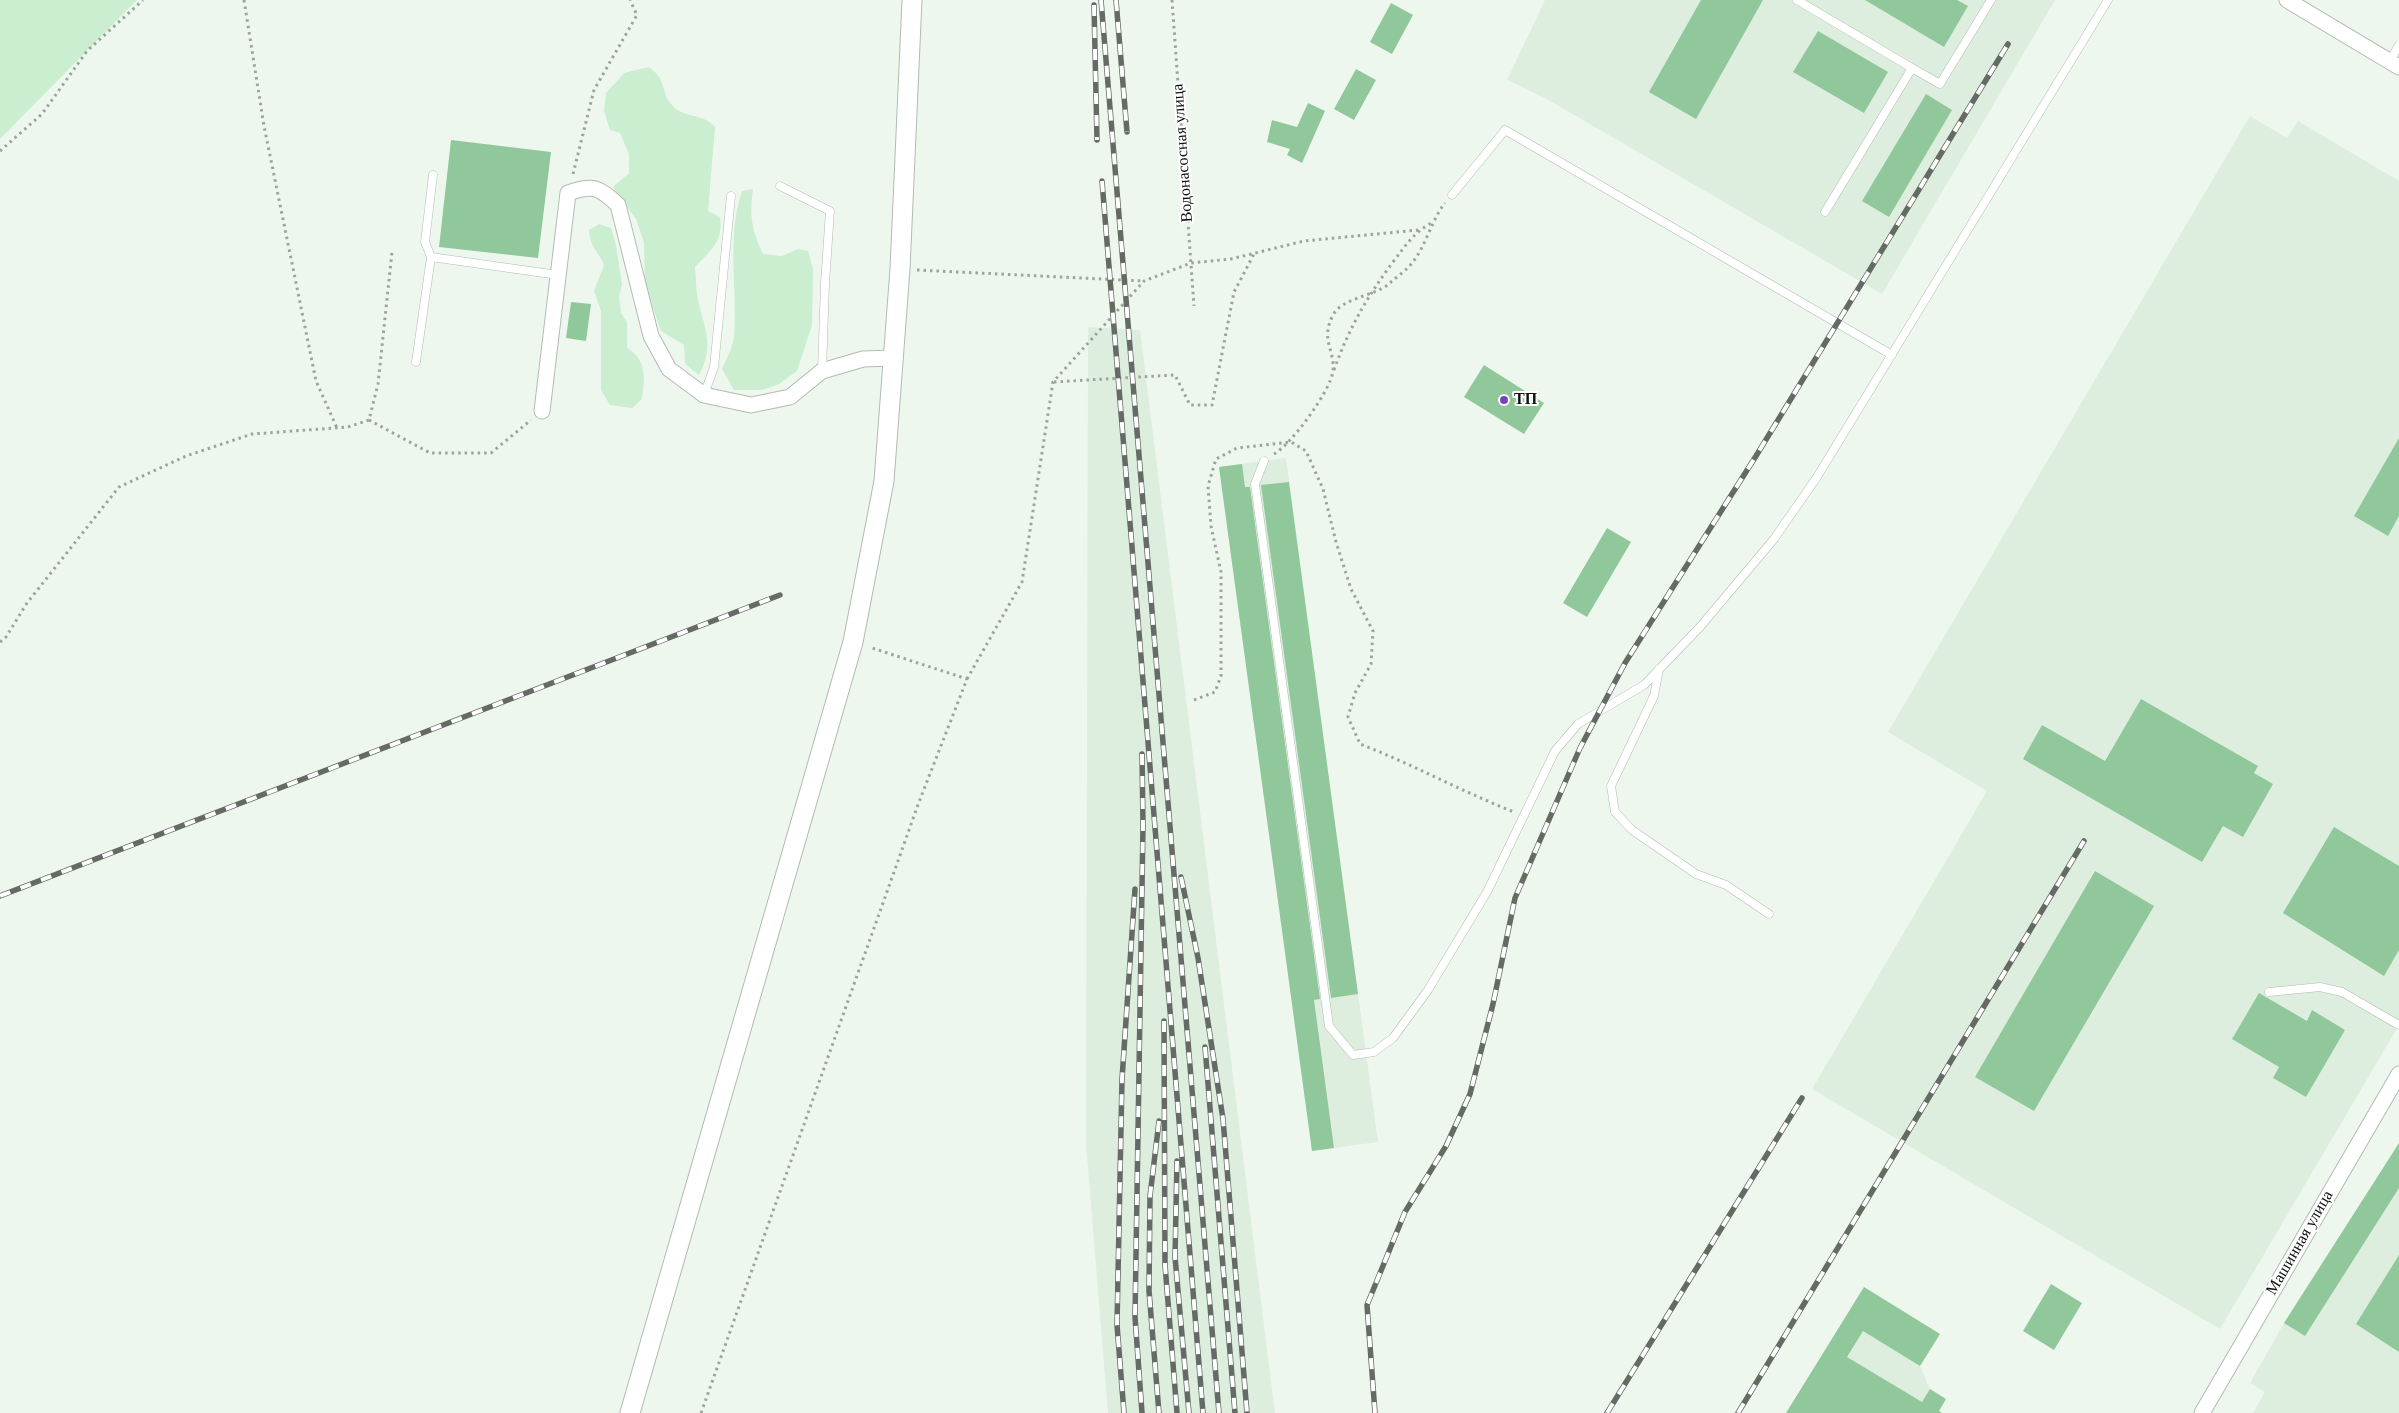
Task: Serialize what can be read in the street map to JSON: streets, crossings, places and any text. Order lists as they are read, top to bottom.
{
  "streets": {
    "street": ["Машинная улица"],
    "path": ["Водонасосная улица"]
  },
  "places": ["ТП"]
}
